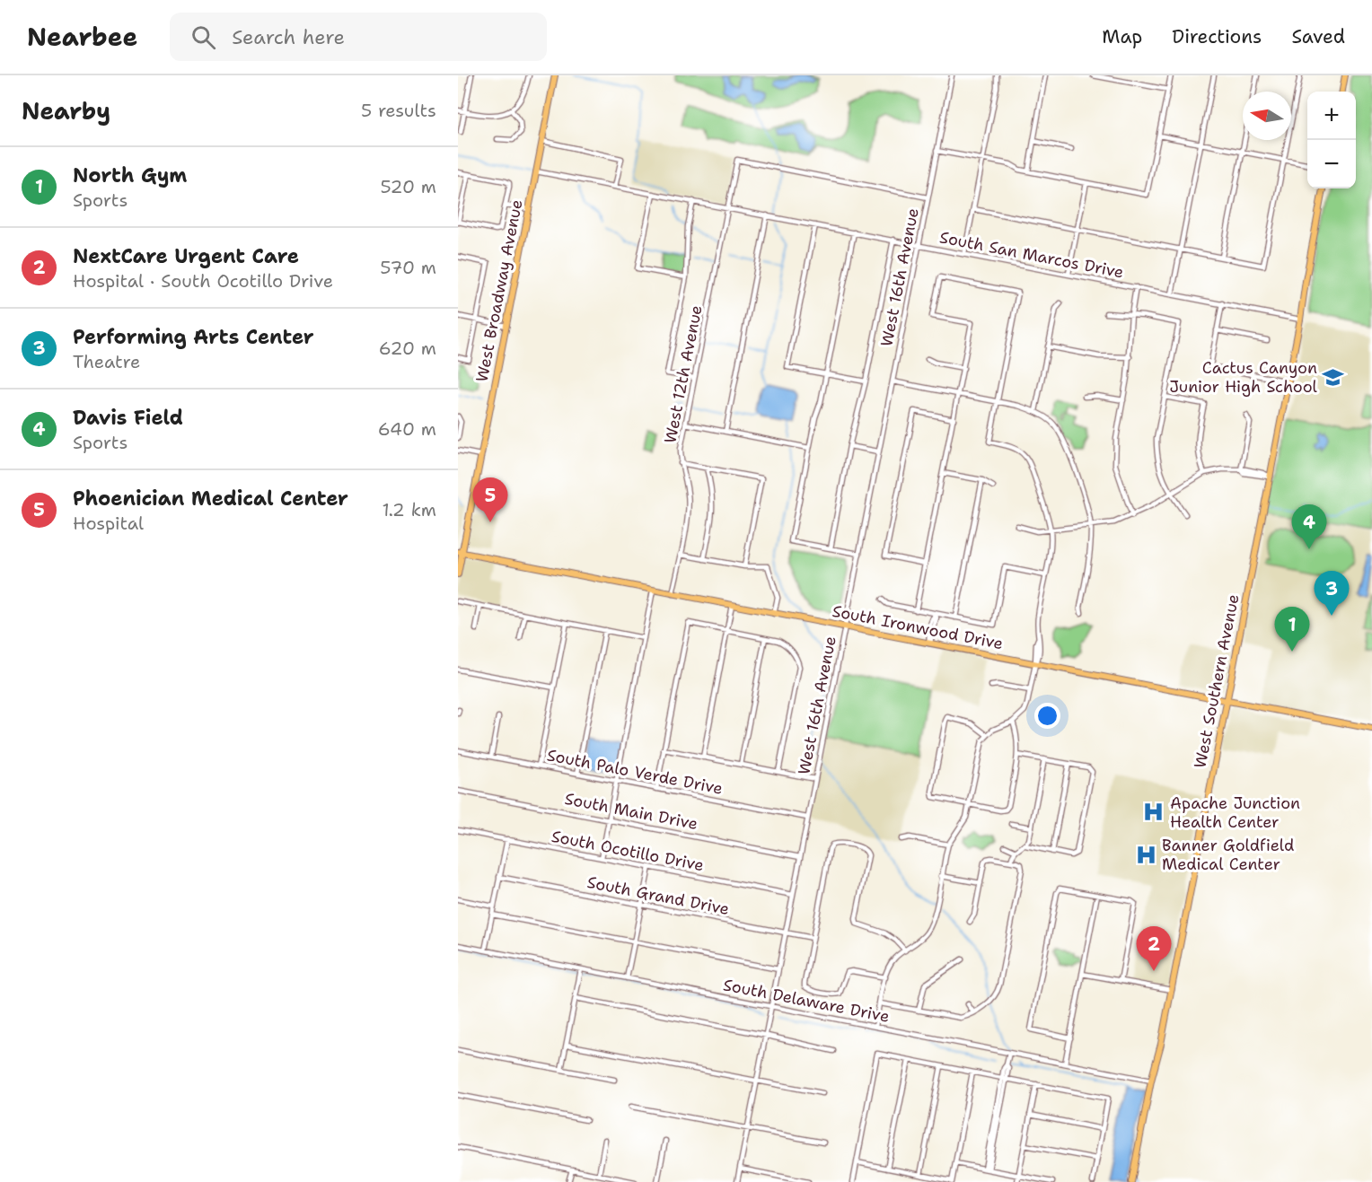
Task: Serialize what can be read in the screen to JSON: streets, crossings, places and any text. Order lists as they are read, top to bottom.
{
  "streets": {
    "main road": ["West Broadway Avenue", "South Ironwood Drive", "West Southern Avenue"],
    "street": [
      "South San Marcos Drive",
      "West 16th Avenue",
      "West 12th Avenue",
      "South Palo Verde Drive",
      "South Main Drive",
      "South Ocotillo Drive",
      "South Grand Drive",
      "South Delaware Drive"
    ]
  },
  "crossings": [
    ["South San Marcos Drive", "West 16th Avenue"],
    ["South San Marcos Drive", "West Broadway Avenue"],
    ["South San Marcos Drive", "West 12th Avenue"],
    ["South San Marcos Drive", "West Southern Avenue"],
    ["West 16th Avenue", "West 12th Avenue"],
    ["West 16th Avenue", "South Ironwood Drive"],
    ["West 16th Avenue", "South Palo Verde Drive"],
    ["West 16th Avenue", "South Main Drive"],
    ["West 16th Avenue", "South Ocotillo Drive"],
    ["West 16th Avenue", "South Grand Drive"],
    ["West 16th Avenue", "South Delaware Drive"],
    ["West Broadway Avenue", "South Ironwood Drive"],
    ["West 12th Avenue", "South Ironwood Drive"],
    ["South Ironwood Drive", "West Southern Avenue"],
    ["West Southern Avenue", "South Delaware Drive"]
  ],
  "places": {
    "school or university": ["Cactus Canyon Junior High School"],
    "hospital": ["Apache Junction Health Center", "Banner Goldfield Medical Center"]
  },
  "north": "left",
  "page": {
    "header": "Nearbee",
    "search": "Search here",
    "nav": ["Map", "Directions", "Saved"],
    "heading": ["Nearby", "5 results"],
    "map_buttons": ["+", "−"],
    "list": [
      {
        "mark": "1",
        "name": "North Gym",
        "note": "Sports",
        "value": "520 m"
      },
      {
        "mark": "2",
        "name": "NextCare Urgent Care",
        "note": "Hospital · South Ocotillo Drive",
        "value": "570 m"
      },
      {
        "mark": "3",
        "name": "Performing Arts Center",
        "note": "Theatre",
        "value": "620 m"
      },
      {
        "mark": "4",
        "name": "Davis Field",
        "note": "Sports",
        "value": "640 m"
      },
      {
        "mark": "5",
        "name": "Phoenician Medical Center",
        "note": "Hospital",
        "value": "1.2 km"
      }
    ],
    "pins": [
      "5",
      "4",
      "3",
      "1",
      "2"
    ]
  }
}
